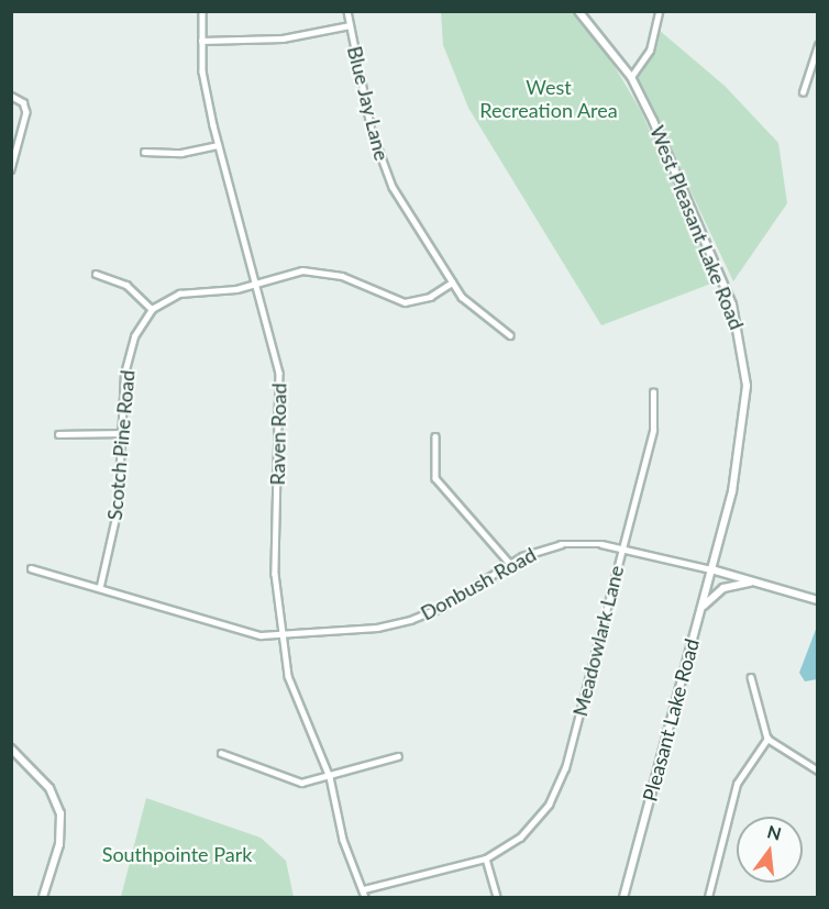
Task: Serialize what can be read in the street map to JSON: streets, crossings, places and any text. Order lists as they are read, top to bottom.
{
  "streets": {
    "street": [
      "Blue Jay Lane",
      "West Pleasant Lake Road",
      "Raven Road",
      "Scotch Pine Road",
      "Donbush Road",
      "Meadowlark Lane",
      "Pleasant Lake Road"
    ]
  },
  "crossings": [
    ["Blue Jay Lane", "Raven Road"],
    ["West Pleasant Lake Road", "Pleasant Lake Road"],
    ["Raven Road", "Donbush Road"],
    ["Raven Road", "Meadowlark Lane"],
    ["Donbush Road", "Meadowlark Lane"],
    ["Donbush Road", "Pleasant Lake Road"]
  ],
  "parks": ["West Recreation Area", "Southpointe Park"],
  "north": "top"
}
